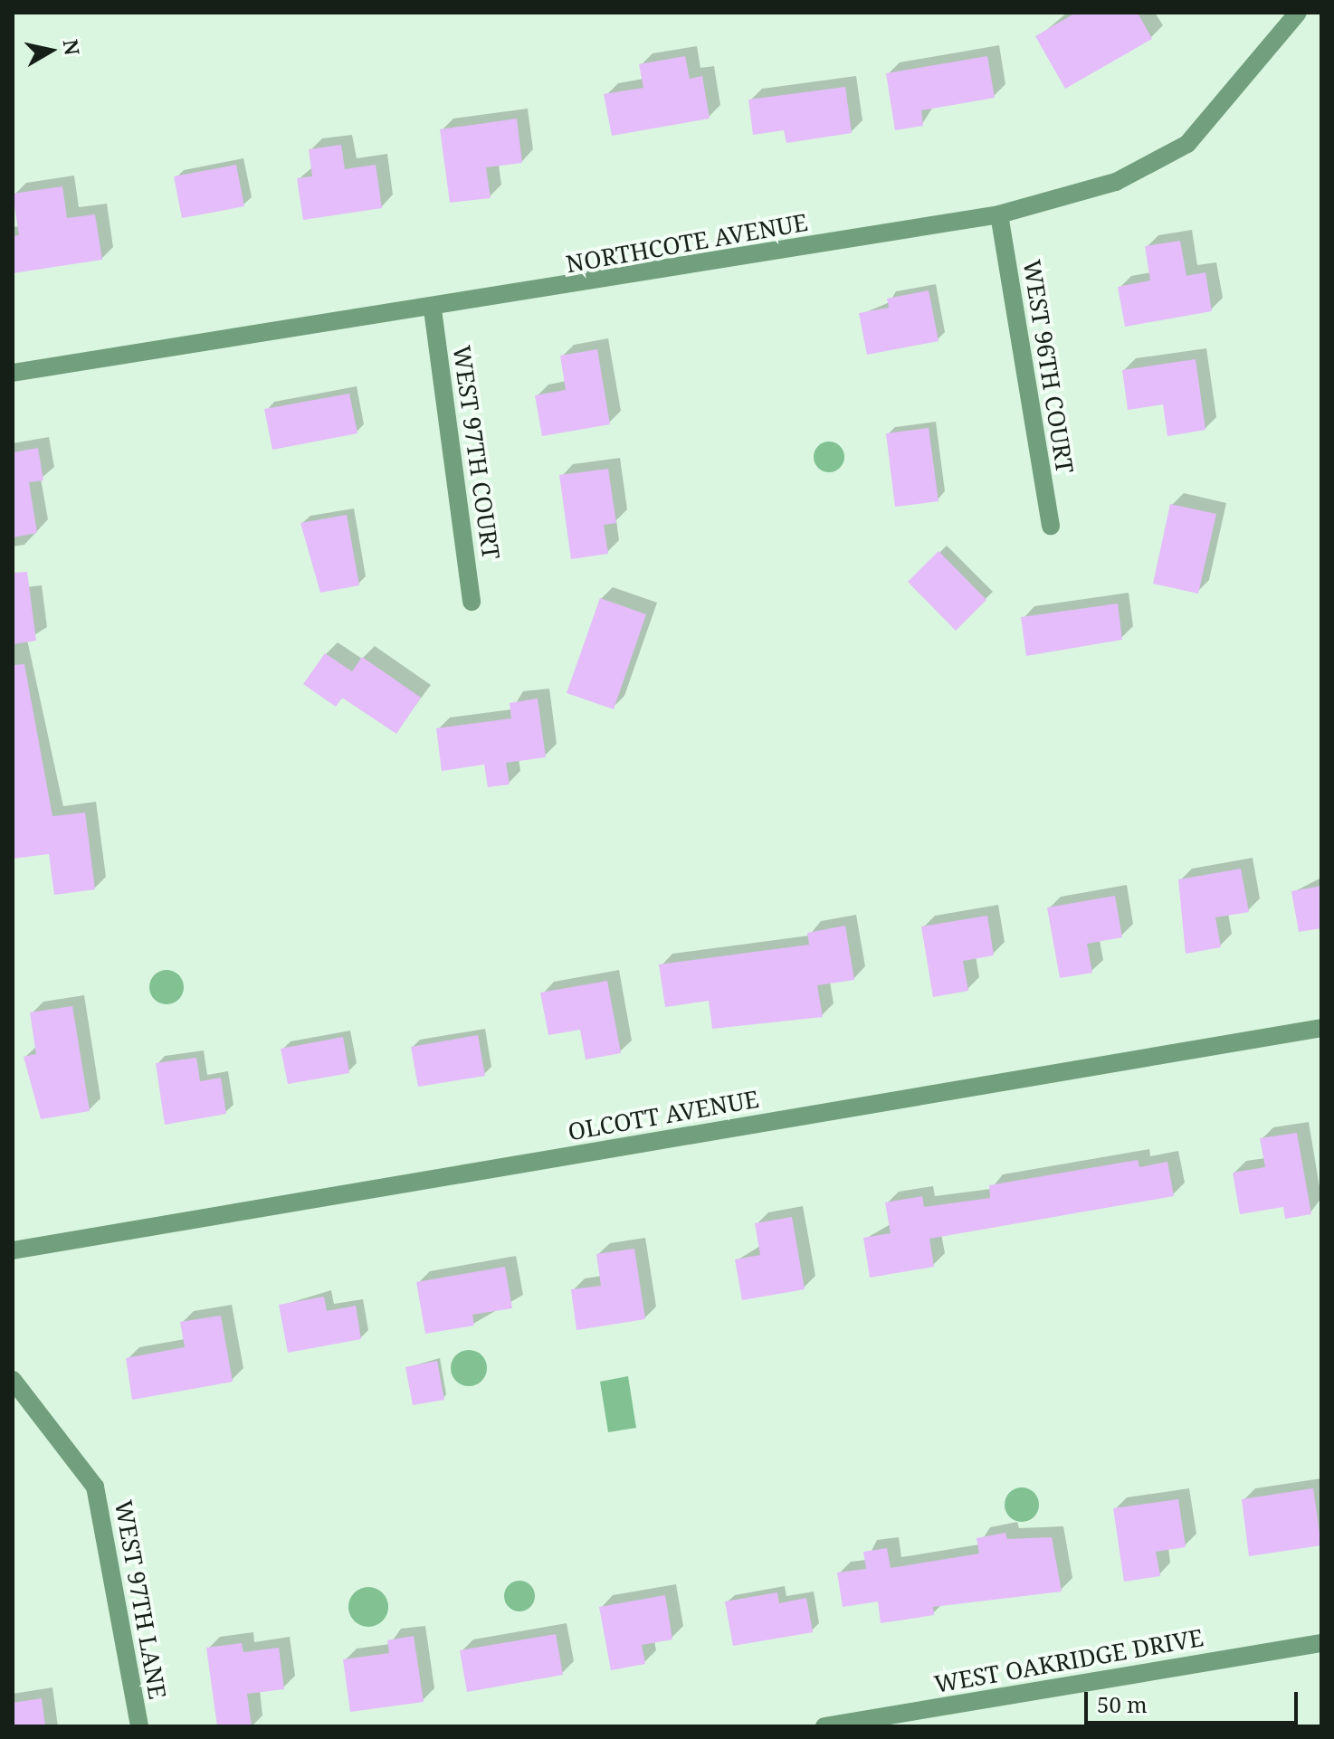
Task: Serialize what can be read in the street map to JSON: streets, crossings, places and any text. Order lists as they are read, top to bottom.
{
  "streets": {
    "street": [
      "NORTHCOTE AVENUE",
      "WEST 96TH COURT",
      "WEST 97TH COURT",
      "OLCOTT AVENUE",
      "WEST 97TH LANE",
      "WEST OAKRIDGE DRIVE"
    ]
  },
  "crossings": [
    ["NORTHCOTE AVENUE", "WEST 96TH COURT"],
    ["NORTHCOTE AVENUE", "WEST 97TH COURT"]
  ],
  "scale_bar": "50 m",
  "north": "right"
}
